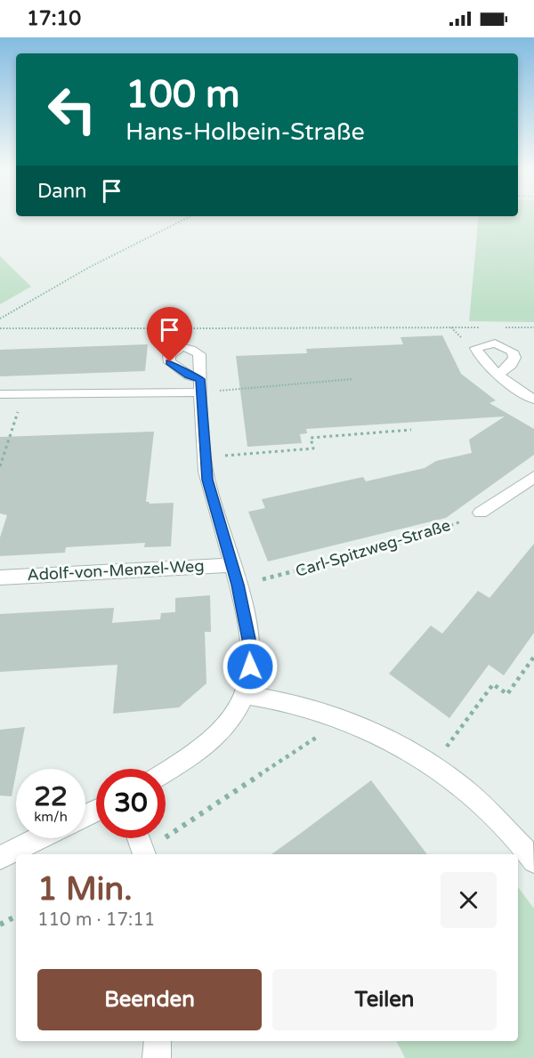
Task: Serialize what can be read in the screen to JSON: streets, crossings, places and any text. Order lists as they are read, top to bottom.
{
  "streets": {
    "street": ["Adolf-von-Menzel-Weg"],
    "path": ["Carl-Spitzweg-Straße"]
  },
  "page": {
    "status": "17:10",
    "turn": ["100 m", "Hans-Holbein-Straße"],
    "then": "Dann",
    "speed": "22 km/h",
    "limit": "30",
    "heading": ["1 Min.", "110 m · 17:11"],
    "buttons": ["Beenden", "Teilen"]
  }
}
